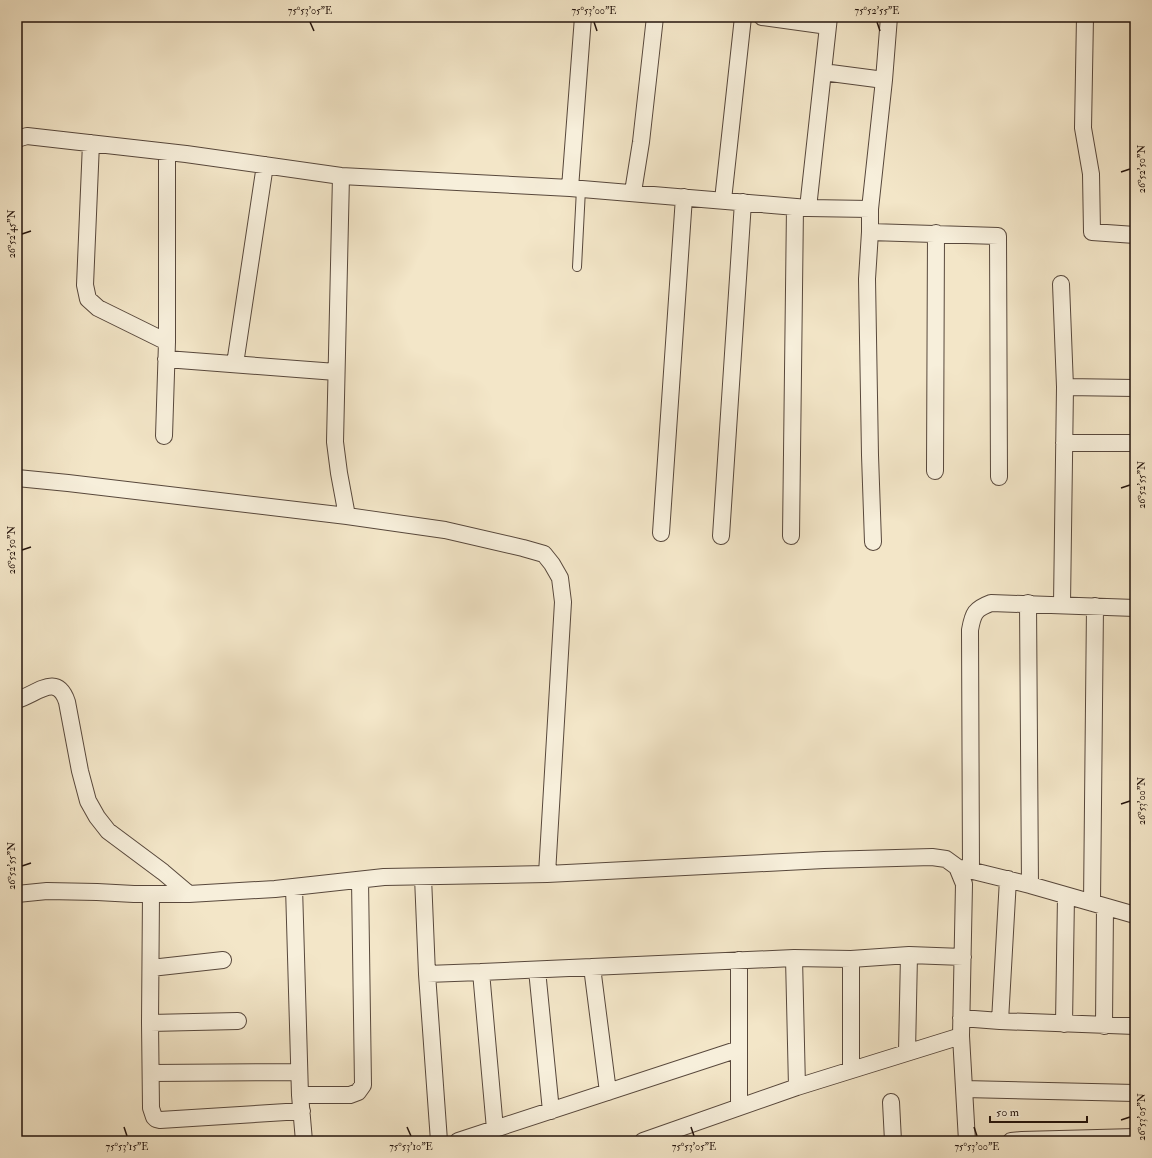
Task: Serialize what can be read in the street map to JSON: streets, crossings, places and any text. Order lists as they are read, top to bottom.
{
  "scale_bar": "50 m",
  "coordinates": [
    "75°53'05\"E",
    "75°53'00\"E",
    "75°52'55\"E",
    "26°52'50\"N",
    "26°52'45\"N",
    "26°52'55\"N",
    "26°53'00\"N",
    "26°53'05\"N",
    "75°53'15\"E",
    "75°53'10\"E"
  ]
}
